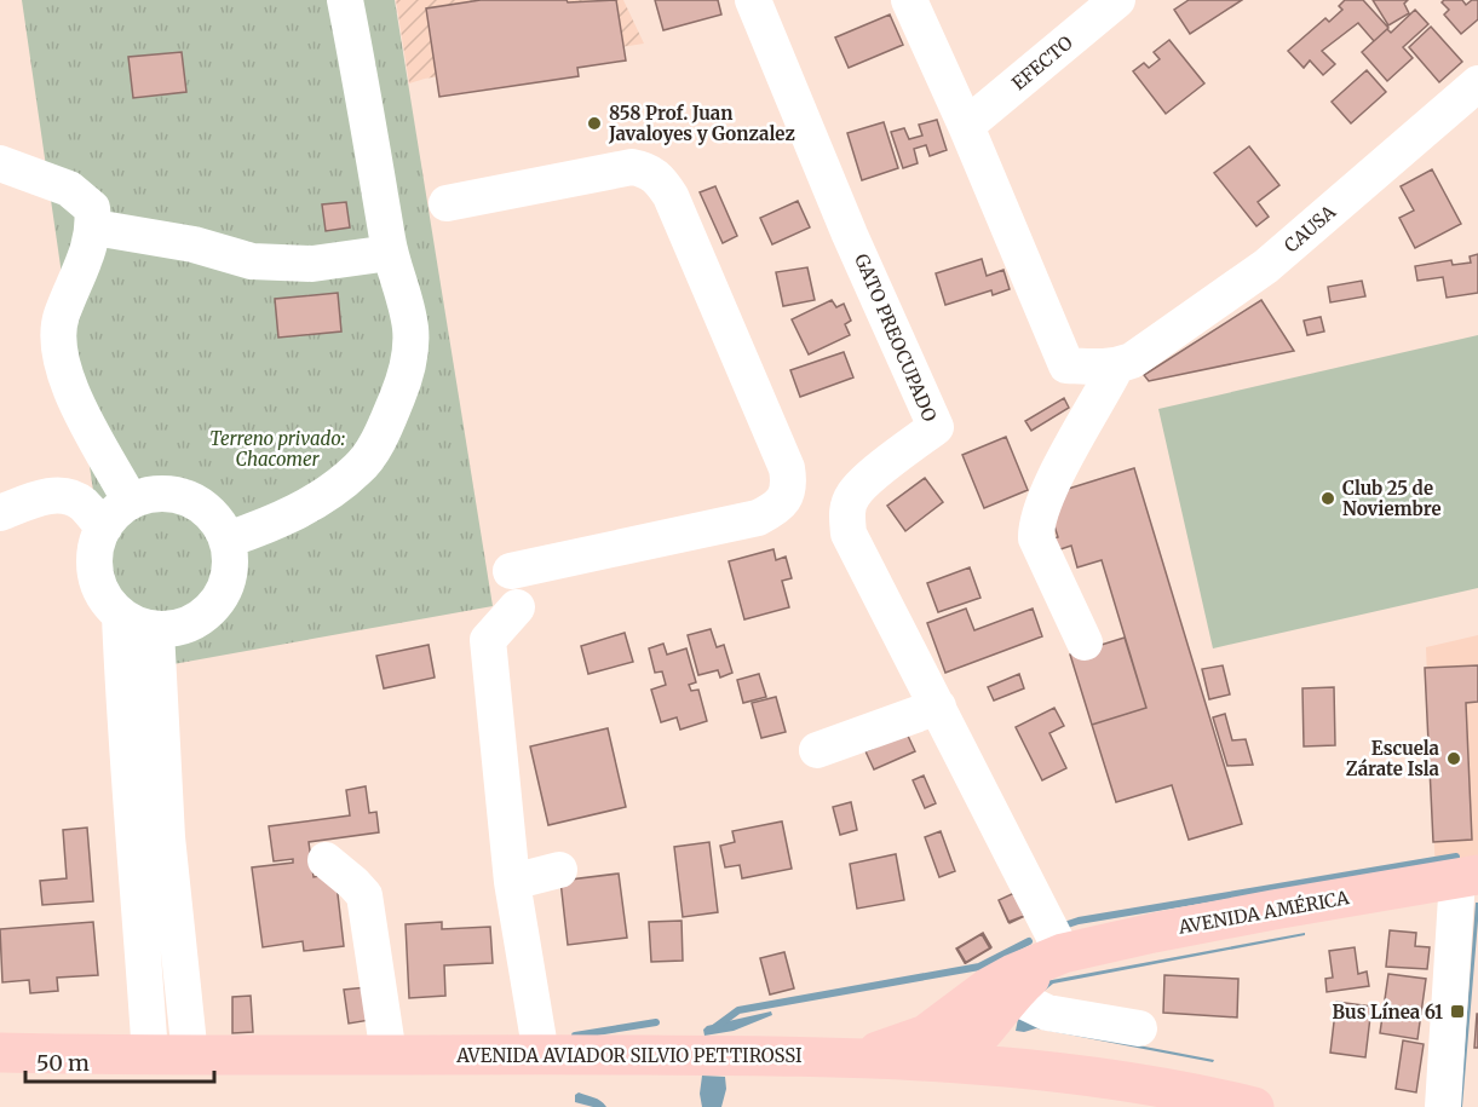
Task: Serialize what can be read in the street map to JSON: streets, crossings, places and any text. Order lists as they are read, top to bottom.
{
  "streets": {
    "main road": ["AVENIDA AMÉRICA", "AVENIDA AVIADOR SILVIO PETTIROSSI"],
    "street": ["EFECTO", "CAUSA", "GATO PREOCUPADO"]
  },
  "crossings": [
    ["GATO PREOCUPADO", "AVENIDA AMÉRICA"],
    ["AVENIDA AMÉRICA", "AVENIDA AVIADOR SILVIO PETTIROSSI"]
  ],
  "parks": ["Terreno privado: Chacomer"],
  "places": {
    "other": ["858 Prof. Juan Javaloyes y Gonzalez", "Club 25 de Noviembre", "Escuela Zárate Isla"],
    "transit": ["Bus Línea 61"]
  },
  "scale_bar": "50 m"
}
